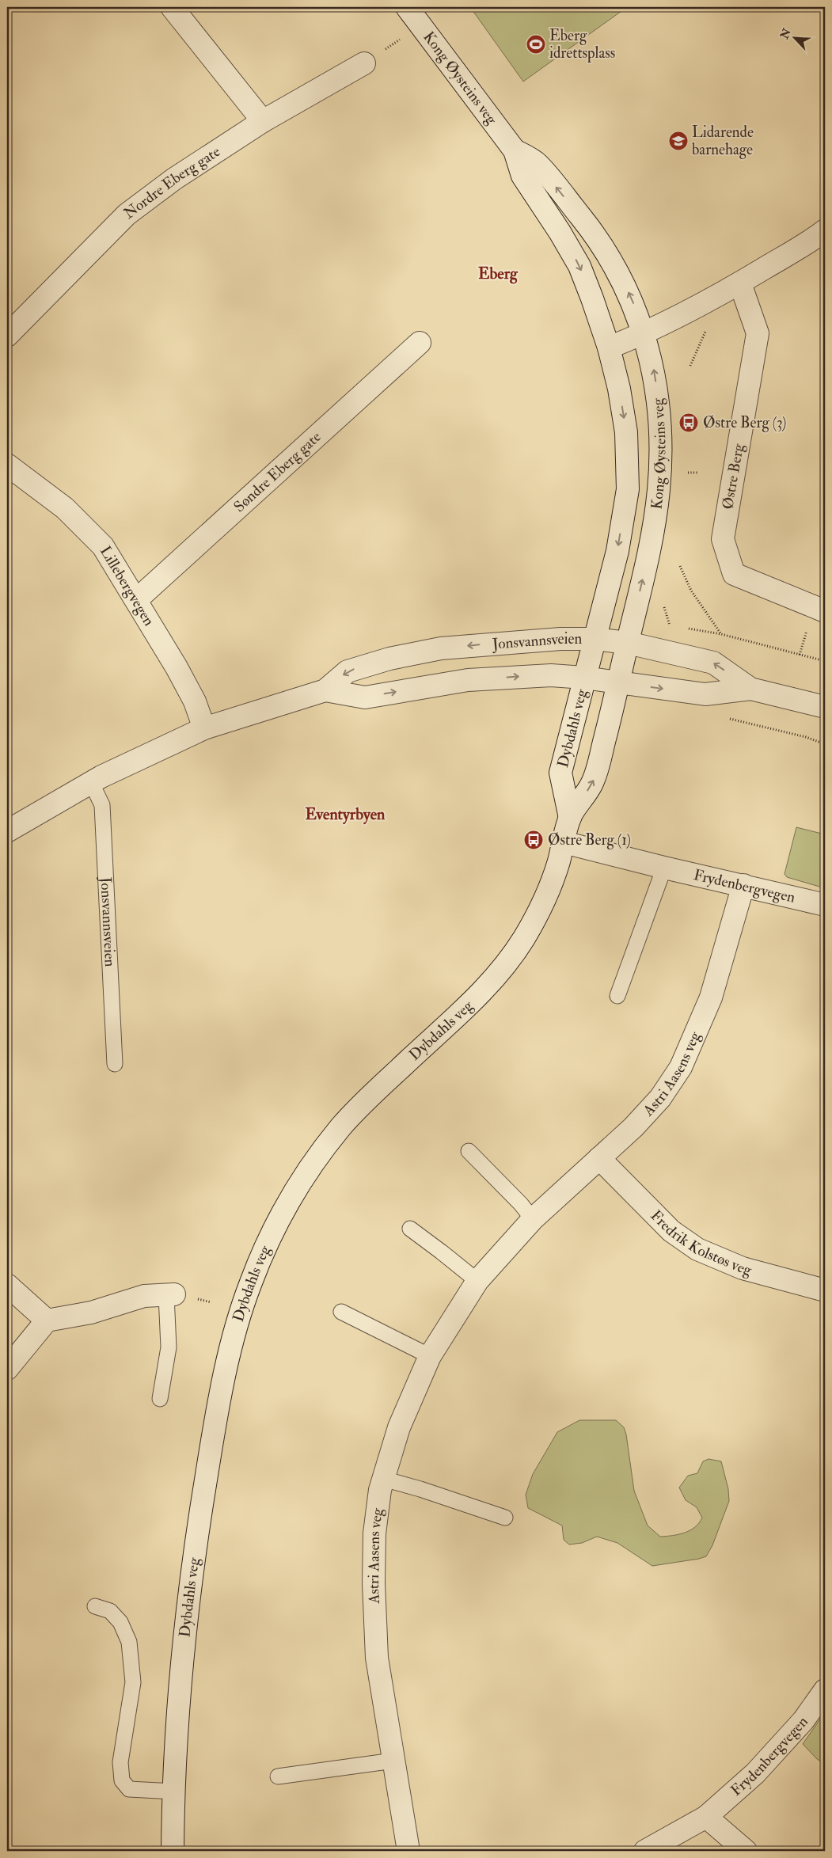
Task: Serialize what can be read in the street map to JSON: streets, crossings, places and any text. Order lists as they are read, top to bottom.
{
  "streets": {
    "street": [
      "Kong Øysteins veg",
      "Nordre Eberg gate",
      "Søndre Eberg gate",
      "Østre Berg",
      "Lillebergvegen",
      "Jonsvannsveien",
      "Dybdahls veg",
      "Frydenbergvegen",
      "Astri Aasens veg",
      "Fredrik Kolstøs veg"
    ]
  },
  "crossings": [
    ["Kong Øysteins veg", "Jonsvannsveien"],
    ["Kong Øysteins veg", "Dybdahls veg"],
    ["Søndre Eberg gate", "Lillebergvegen"],
    ["Lillebergvegen", "Jonsvannsveien"],
    ["Jonsvannsveien", "Dybdahls veg"],
    ["Dybdahls veg", "Frydenbergvegen"],
    ["Frydenbergvegen", "Astri Aasens veg"],
    ["Astri Aasens veg", "Fredrik Kolstøs veg"]
  ],
  "districts": ["Eberg", "Eventyrbyen"],
  "places": {
    "sports": ["Eberg idrettsplass"],
    "school or university": ["Lidarende barnehage"],
    "bus stop": ["Østre Berg (3)", "Østre Berg (1)"]
  },
  "north": "top left"
}
